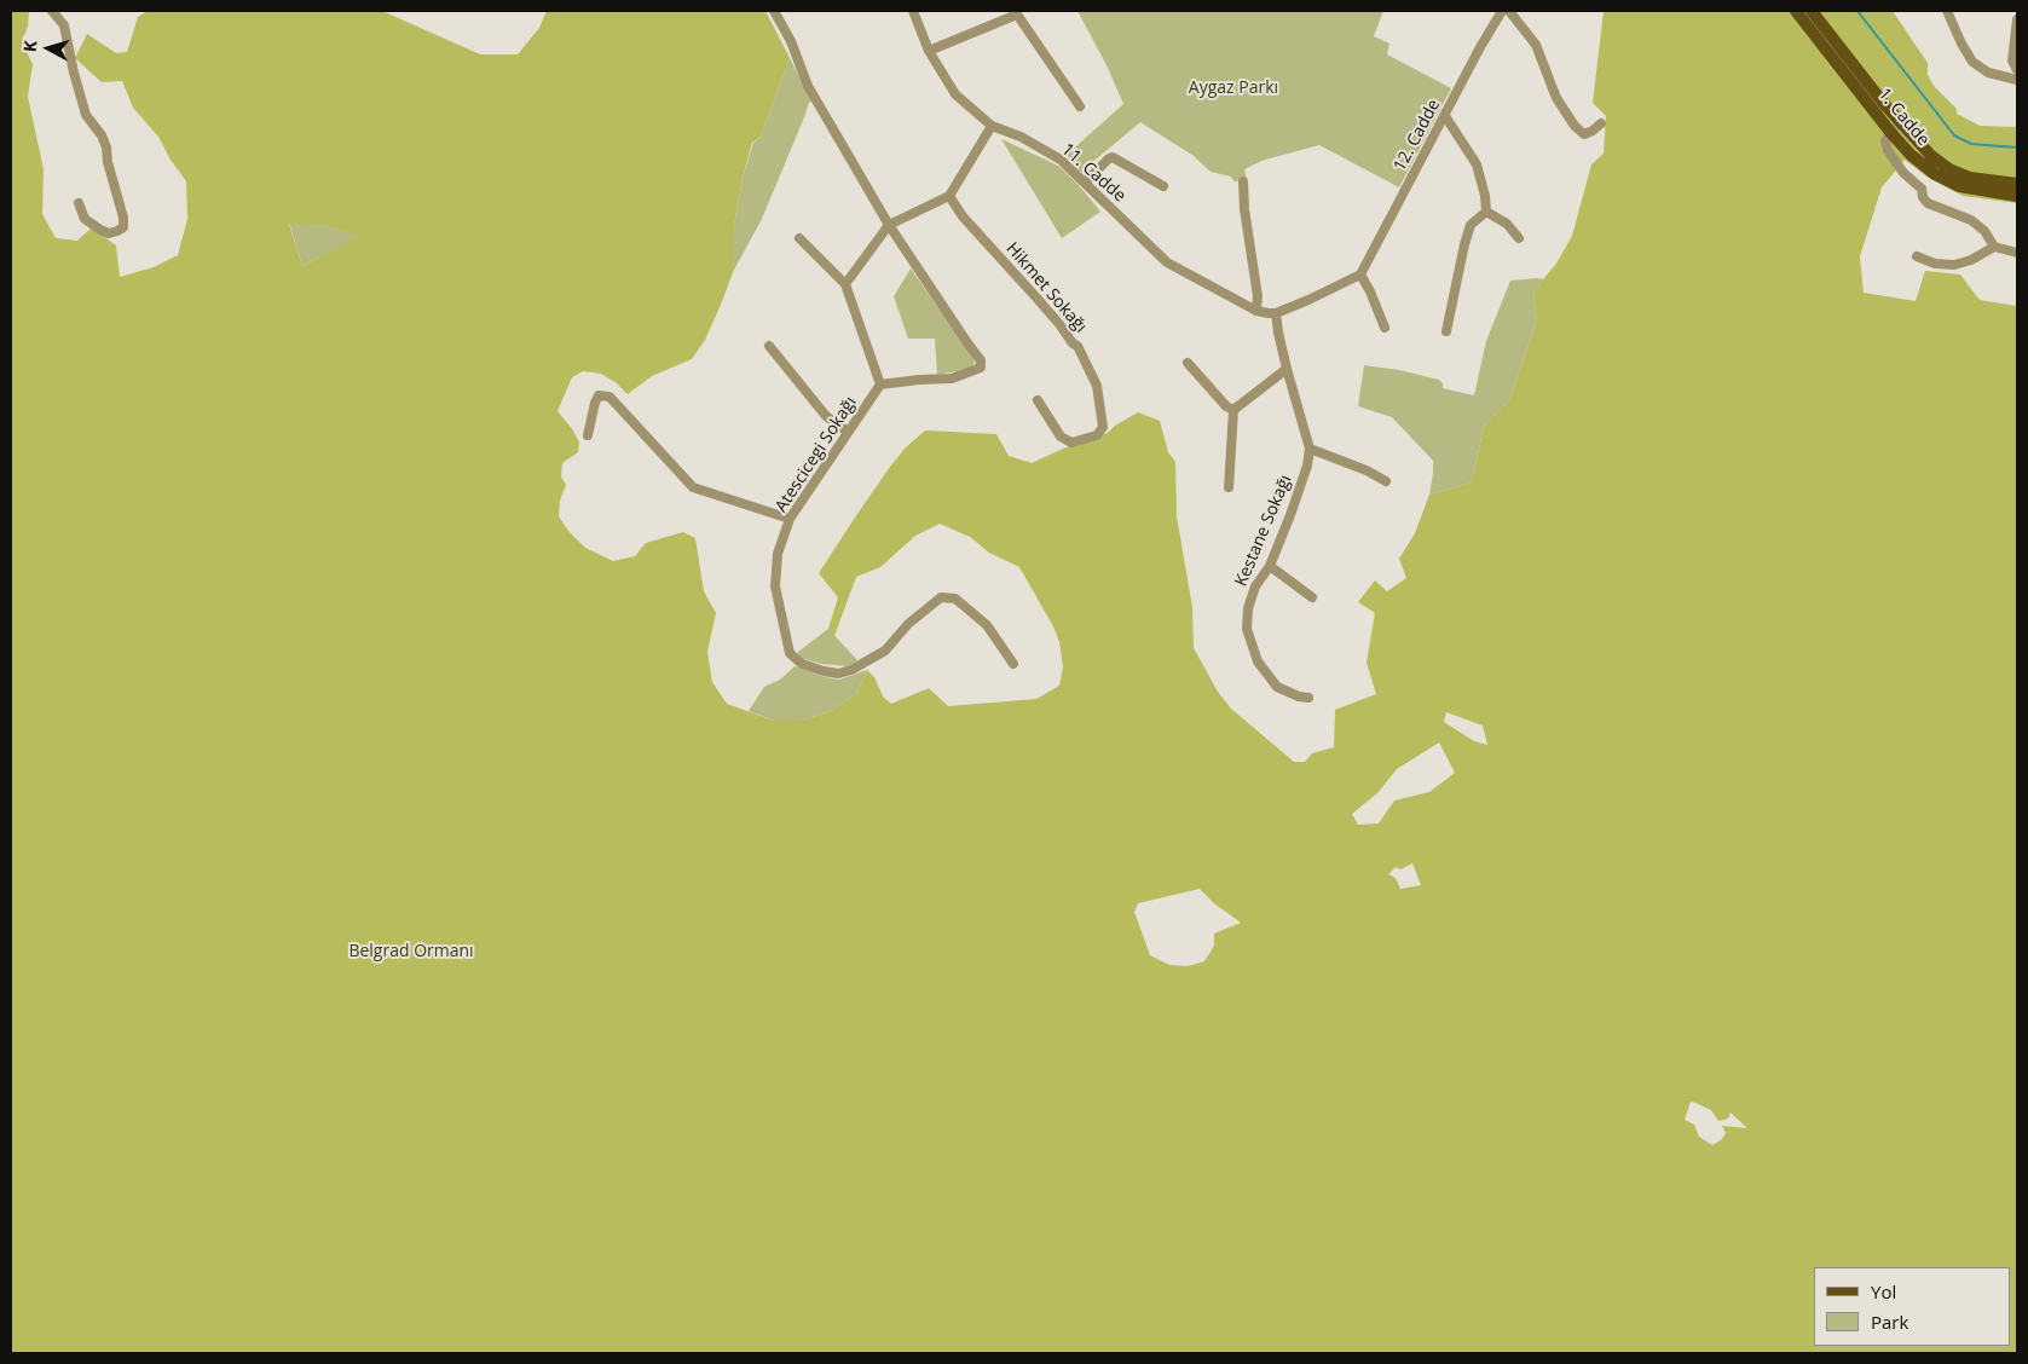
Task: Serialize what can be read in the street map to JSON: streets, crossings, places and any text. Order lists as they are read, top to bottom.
{
  "streets": {
    "main road": ["1. Cadde"],
    "street": [
      "12. Cadde",
      "11. Cadde",
      "Hikmet Sokağı",
      "Atescicegi Sokağı",
      "Kestane Sokağı"
    ]
  },
  "parks": ["Aygaz Parkı", "Belgrad Ormanı"],
  "legend": ["Yol", "Park"],
  "north": "left"
}
